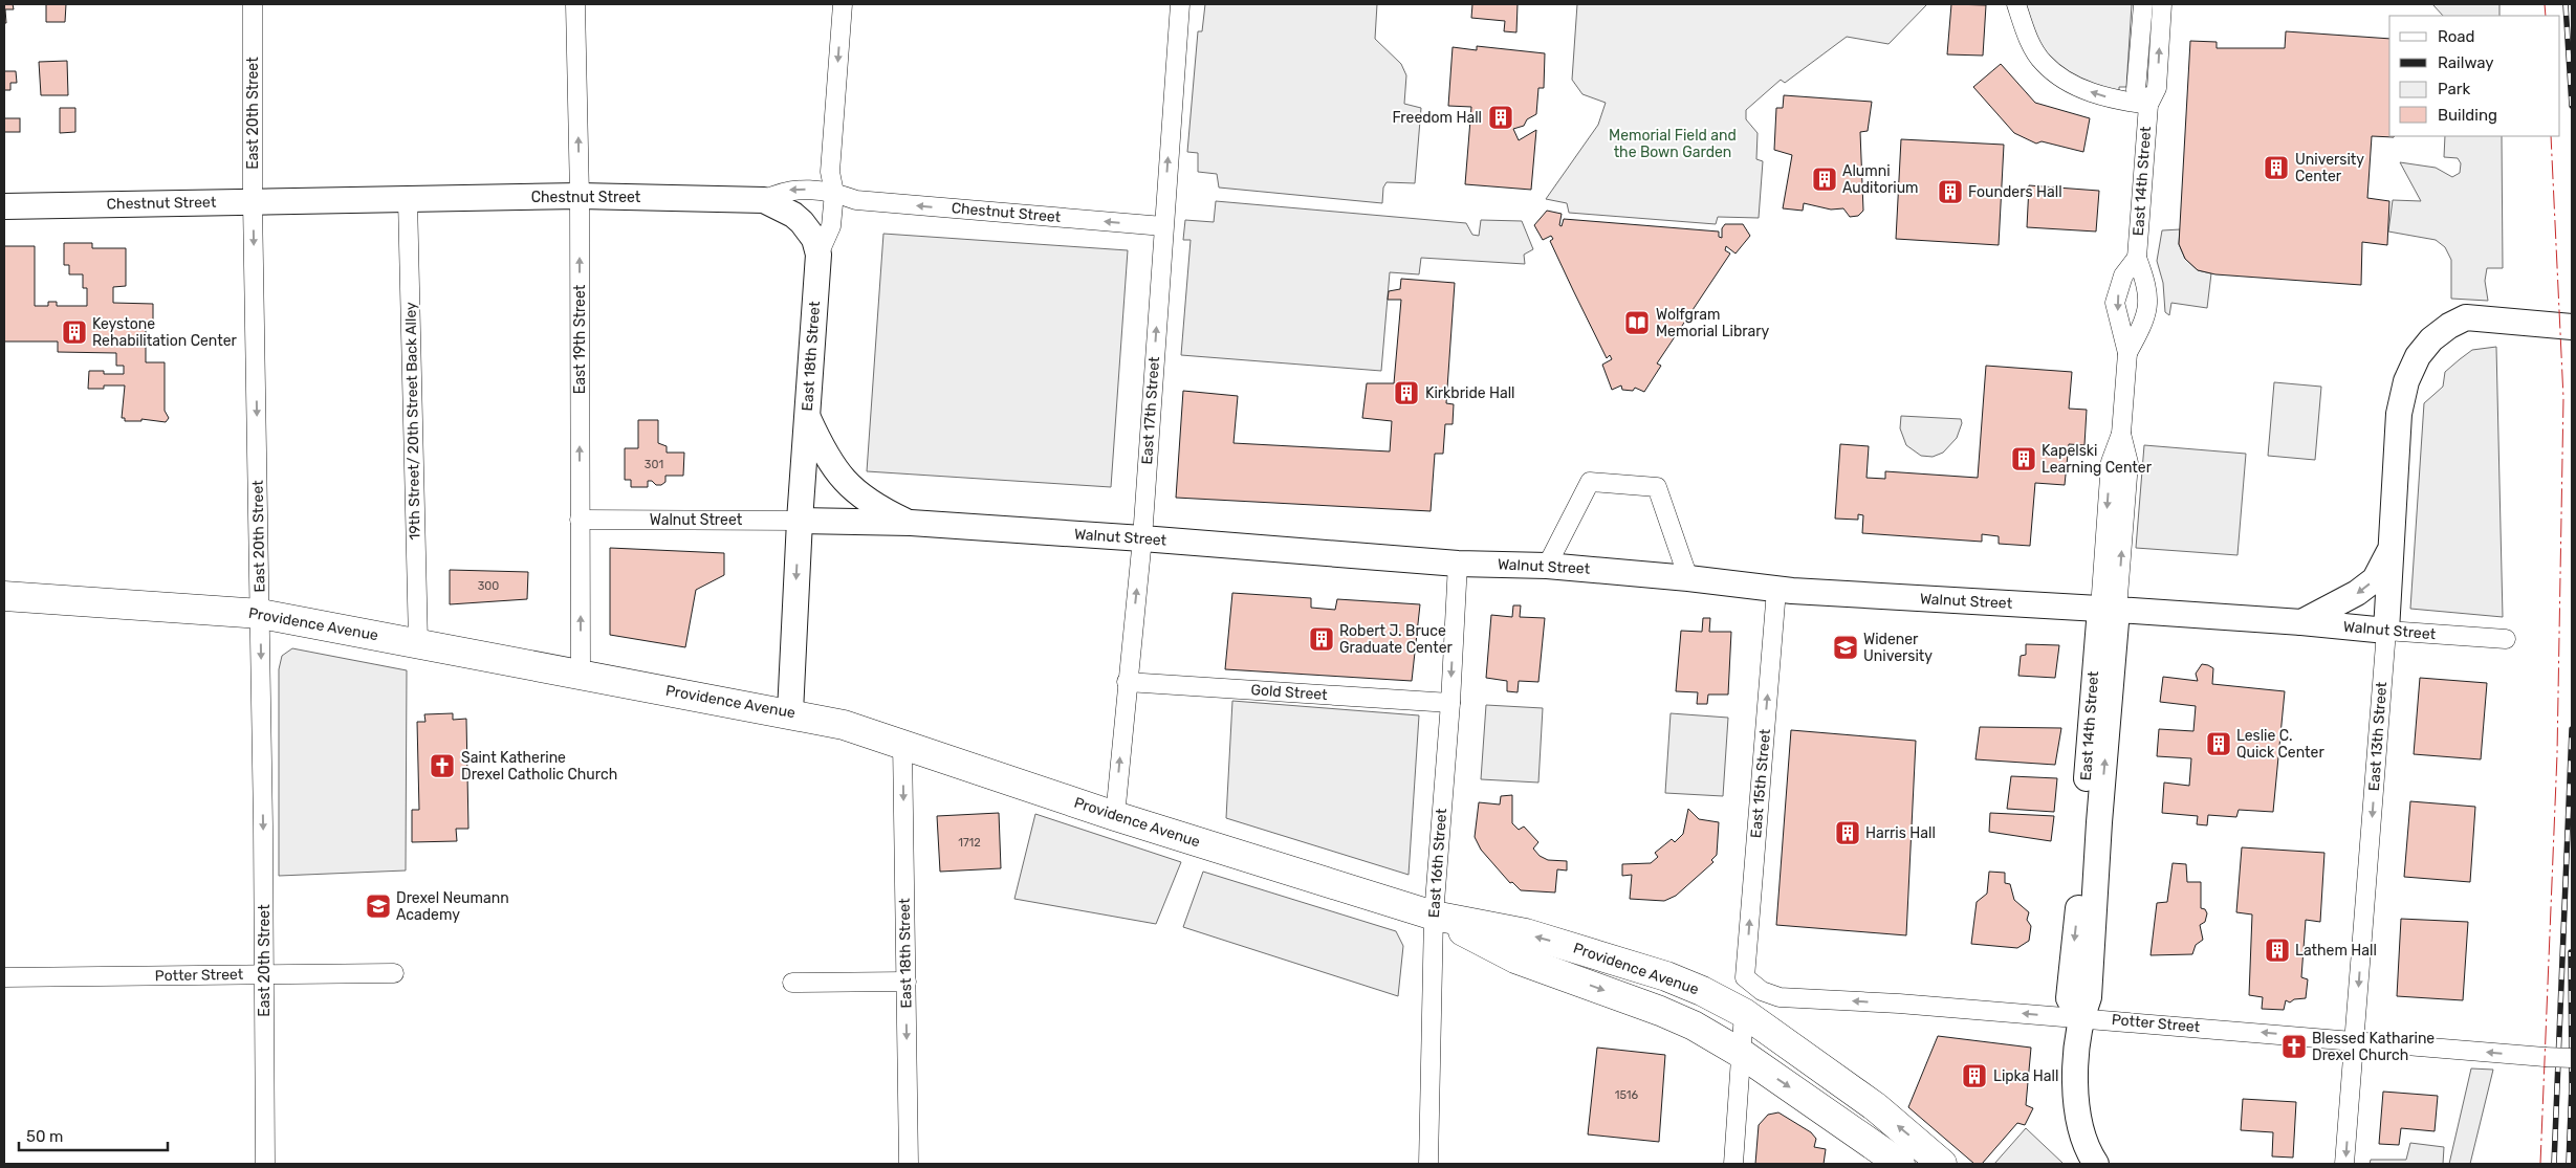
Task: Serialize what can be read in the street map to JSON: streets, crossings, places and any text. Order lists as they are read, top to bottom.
{
  "streets": {
    "main road": ["Providence Avenue"],
    "street": [
      "East 20th Street",
      "East 14th Street",
      "Chestnut Street",
      "East 19th Street",
      "East 18th Street",
      "East 17th Street",
      "19th Street/ 20th Street Back Alley",
      "Walnut Street",
      "Gold Street",
      "East 13th Street",
      "East 15th Street",
      "East 16th Street",
      "Potter Street"
    ]
  },
  "crossings": [
    ["East 20th Street", "Chestnut Street"],
    ["East 20th Street", "Providence Avenue"],
    ["East 20th Street", "Potter Street"],
    ["East 14th Street", "Walnut Street"],
    ["East 14th Street", "Potter Street"],
    ["Chestnut Street", "East 19th Street"],
    ["Chestnut Street", "East 18th Street"],
    ["Chestnut Street", "East 17th Street"],
    ["Chestnut Street", "19th Street/ 20th Street Back Alley"],
    ["East 19th Street", "Walnut Street"],
    ["East 19th Street", "Providence Avenue"],
    ["East 18th Street", "Walnut Street"],
    ["East 18th Street", "Providence Avenue"],
    ["East 17th Street", "Walnut Street"],
    ["East 17th Street", "Providence Avenue"],
    ["East 17th Street", "Gold Street"],
    ["19th Street/ 20th Street Back Alley", "Providence Avenue"],
    ["Walnut Street", "East 13th Street"],
    ["Walnut Street", "East 15th Street"],
    ["Walnut Street", "East 16th Street"],
    ["Providence Avenue", "East 16th Street"],
    ["Gold Street", "East 16th Street"],
    ["East 13th Street", "Potter Street"],
    ["East 15th Street", "Potter Street"]
  ],
  "one_way": [
    "East 20th Street",
    "East 19th Street",
    "East 18th Street",
    "East 17th Street",
    "East 13th Street",
    "East 15th Street",
    "Potter Street"
  ],
  "parks": ["Memorial Field and the Bown Garden"],
  "places": {
    "building": [
      "Freedom Hall",
      "University Center",
      "Alumni Auditorium",
      "Founders Hall",
      "Keystone Rehabilitation Center",
      "Kirkbride Hall",
      "Kapelski Learning Center",
      "Robert J. Bruce Graduate Center",
      "Leslie C. Quick Center",
      "Harris Hall",
      "Lathem Hall",
      "Lipka Hall"
    ],
    "library": ["Wolfgram Memorial Library"],
    "school or university": ["Widener University", "Drexel Neumann Academy"],
    "church": ["Saint Katherine Drexel Catholic Church", "Blessed Katharine Drexel Church"]
  },
  "house_numbers": [
    "301",
    "300",
    "1712",
    "1516"
  ],
  "legend": [
    "Road",
    "Railway",
    "Park",
    "Building"
  ],
  "scale_bar": "50 m"
}
